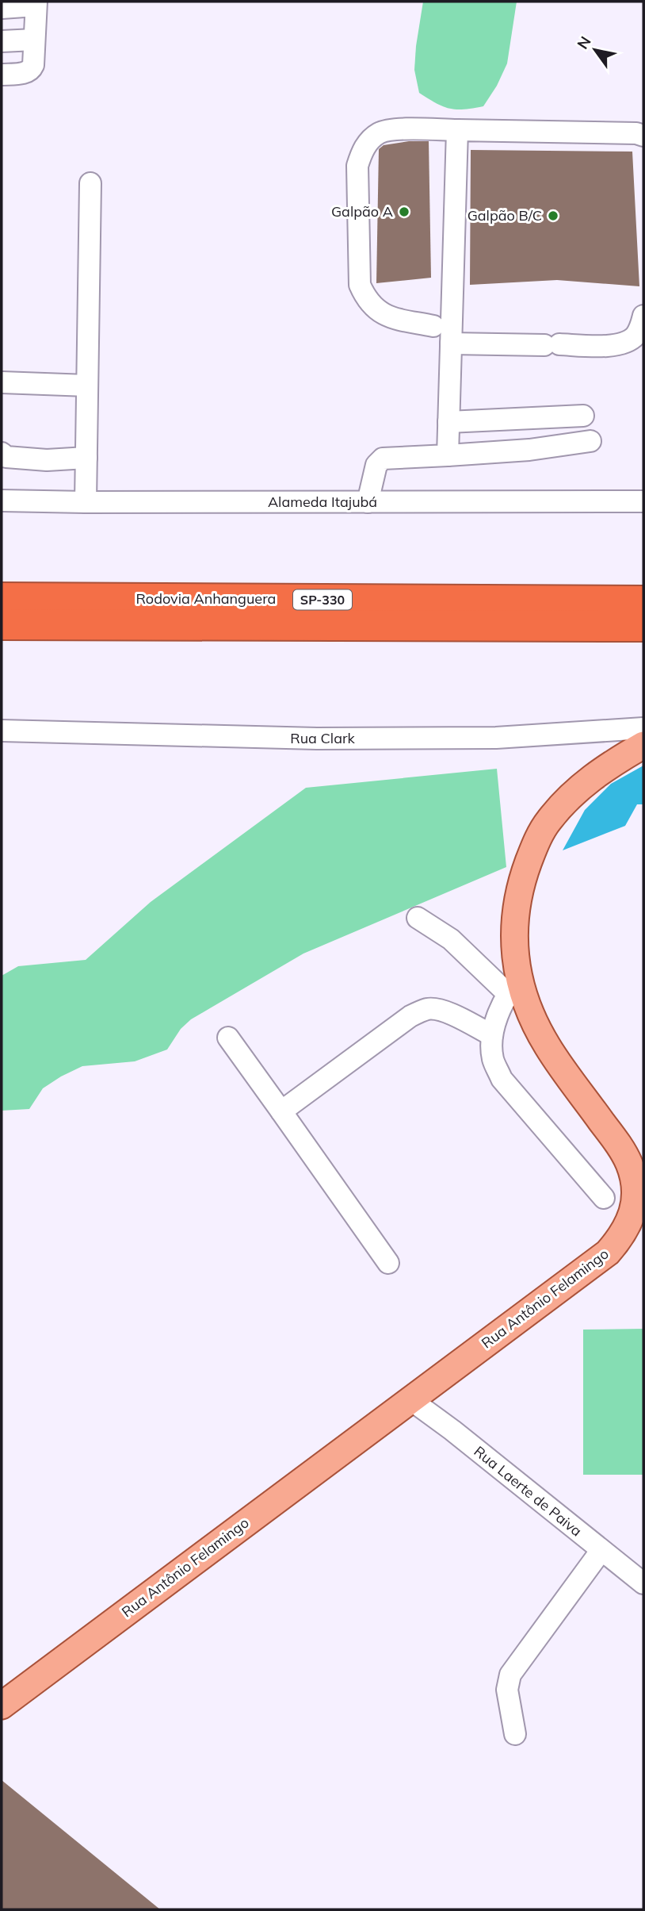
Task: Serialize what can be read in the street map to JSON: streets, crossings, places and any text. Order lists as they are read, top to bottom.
{
  "streets": {
    "highway": ["Rodovia Anhanguera", "SP-330"],
    "main road": ["Rua Antônio Felamingo"],
    "street": ["Alameda Itajubá", "Rua Clark", "Rua Laerte de Paiva"]
  },
  "crossings": [
    ["Rua Antônio Felamingo", "Rua Laerte de Paiva"]
  ],
  "places": ["Galpão A", "Galpão B/C"],
  "north": "top left"
}
